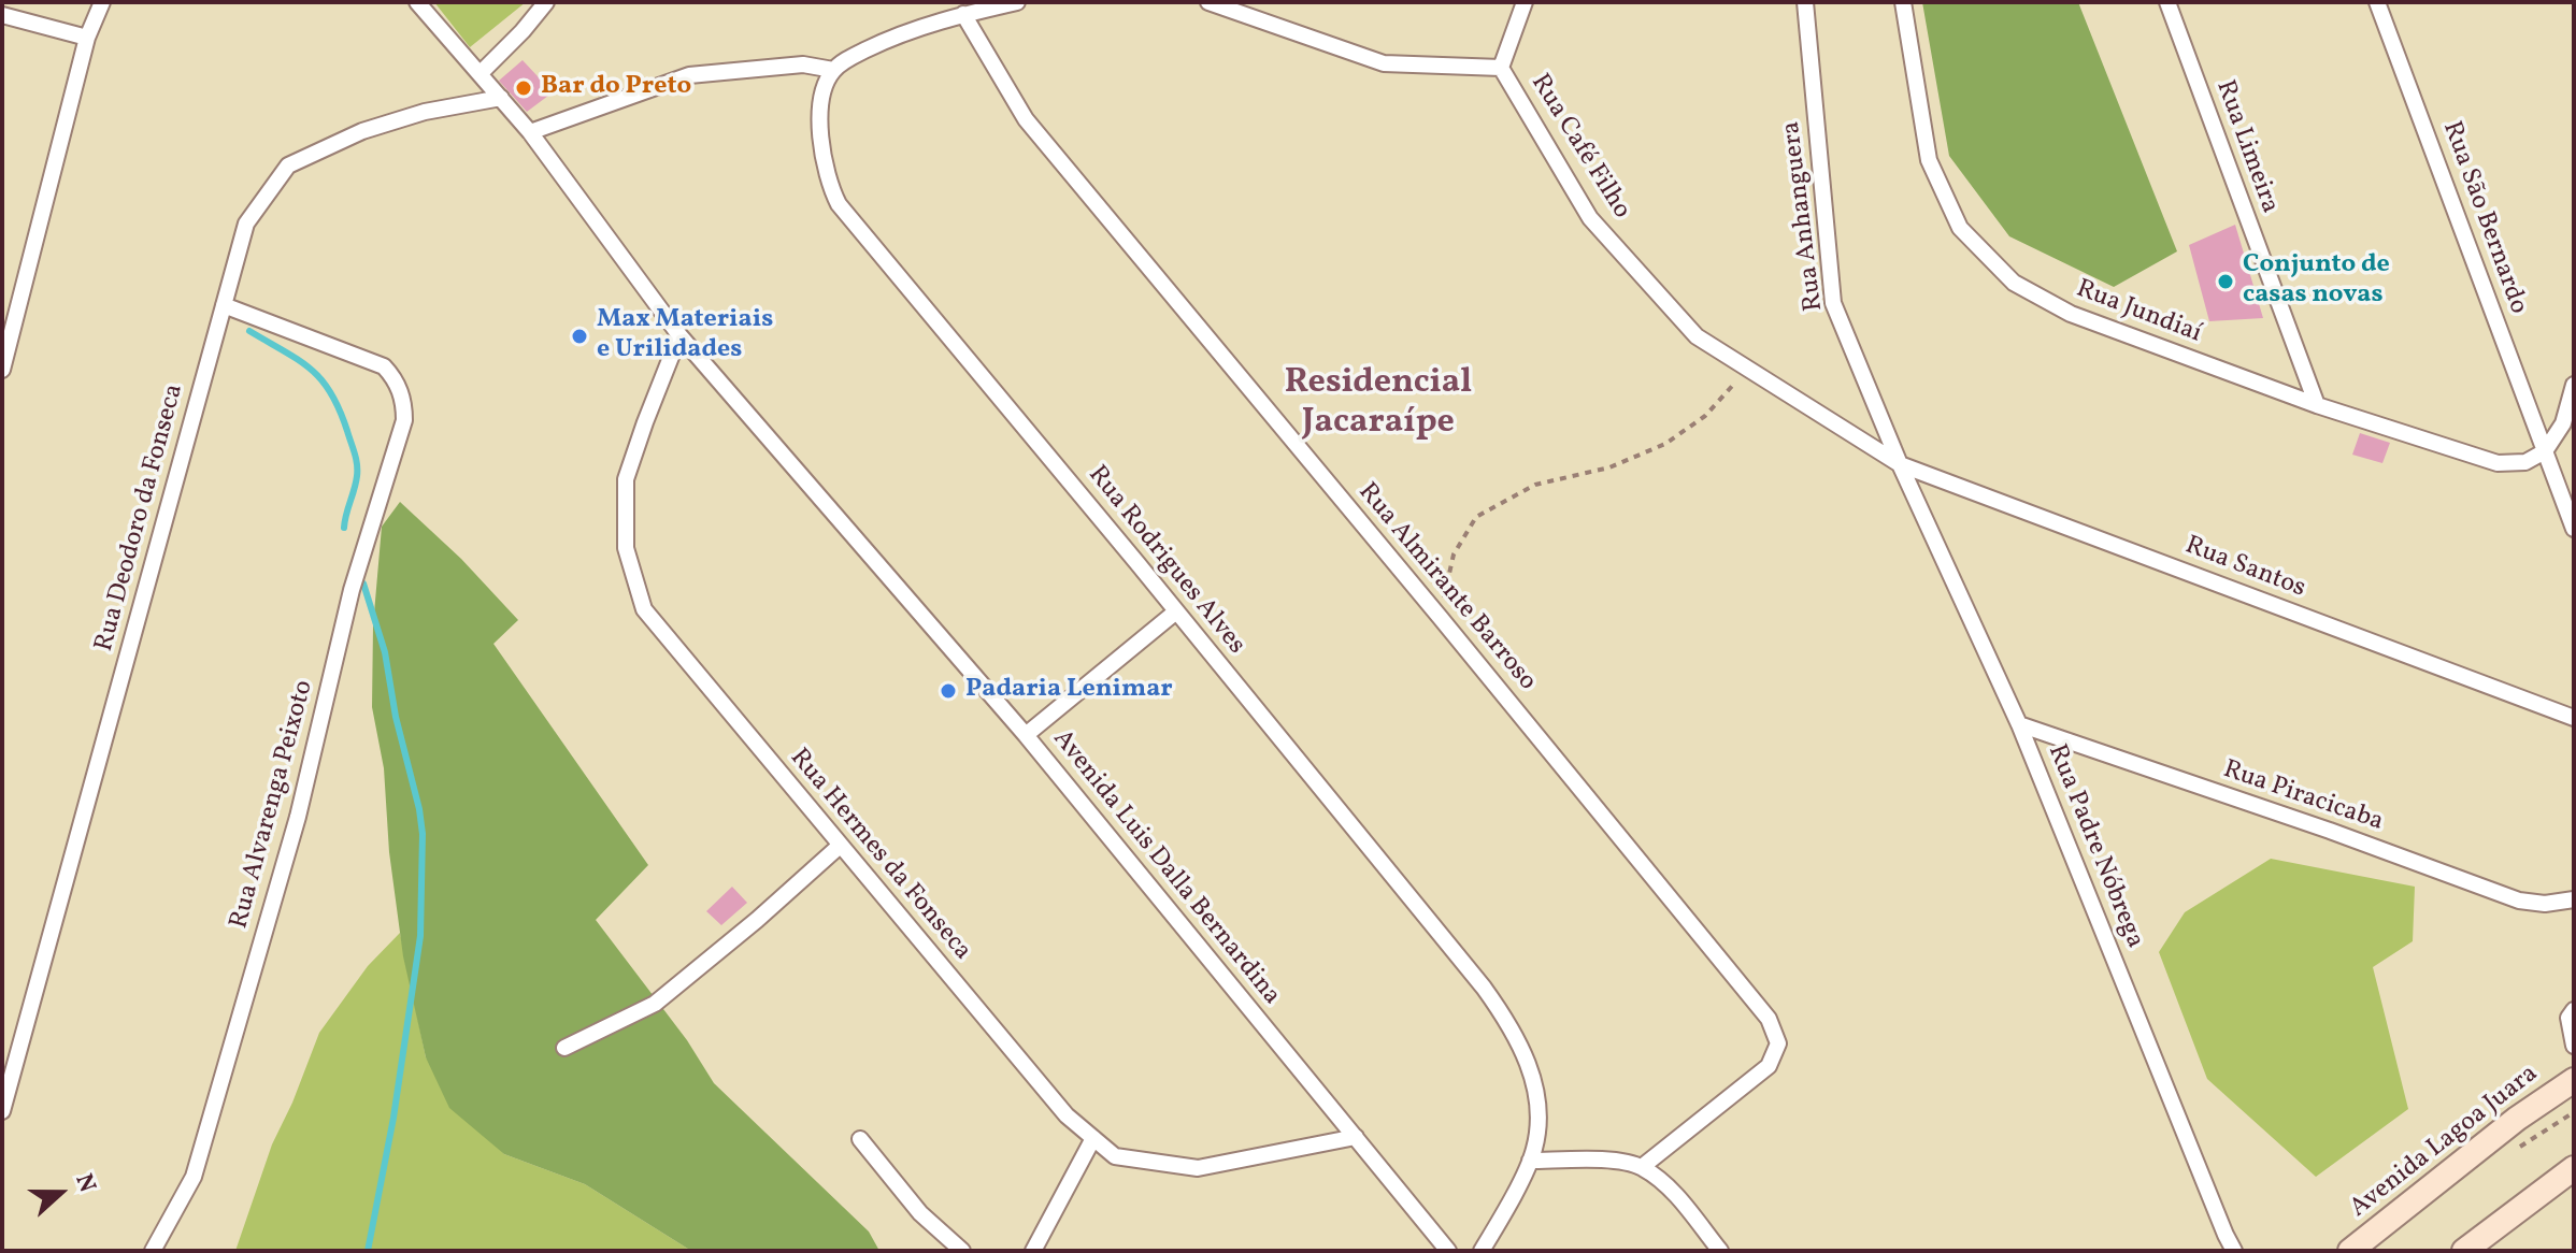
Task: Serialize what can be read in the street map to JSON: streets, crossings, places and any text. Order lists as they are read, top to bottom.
{
  "streets": {
    "main road": ["Avenida Lagoa Juara"],
    "street": [
      "Rua Café Filho",
      "Rua Limeira",
      "Rua Anhanguera",
      "Rua São Bernardo",
      "Rua Jundiaí",
      "Rua Deodoro da Fonseca",
      "Rua Rodrigues Alves",
      "Rua Santos",
      "Rua Almirante Barroso",
      "Rua Piracicaba",
      "Rua Alvarenga Peixoto",
      "Rua Padre Nóbrega",
      "Rua Hermes da Fonseca",
      "Avenida Luis Dalla Bernardina"
    ]
  },
  "crossings": [
    ["Rua Café Filho", "Rua Anhanguera"],
    ["Rua Café Filho", "Rua Santos"],
    ["Rua Café Filho", "Rua Padre Nóbrega"],
    ["Rua Limeira", "Rua Jundiaí"],
    ["Rua Anhanguera", "Rua Santos"],
    ["Rua Anhanguera", "Rua Padre Nóbrega"],
    ["Rua São Bernardo", "Rua Jundiaí"],
    ["Rua Deodoro da Fonseca", "Rua Alvarenga Peixoto"],
    ["Rua Deodoro da Fonseca", "Avenida Luis Dalla Bernardina"],
    ["Rua Santos", "Rua Padre Nóbrega"],
    ["Rua Piracicaba", "Rua Padre Nóbrega"],
    ["Rua Hermes da Fonseca", "Avenida Luis Dalla Bernardina"]
  ],
  "districts": ["Residencial Jacaraípe"],
  "places": [
    "Bar do Preto",
    "Conjunto de casas novas",
    "Max Materiais e Urilidades",
    "Padaria Lenimar"
  ],
  "north": "right"
}
